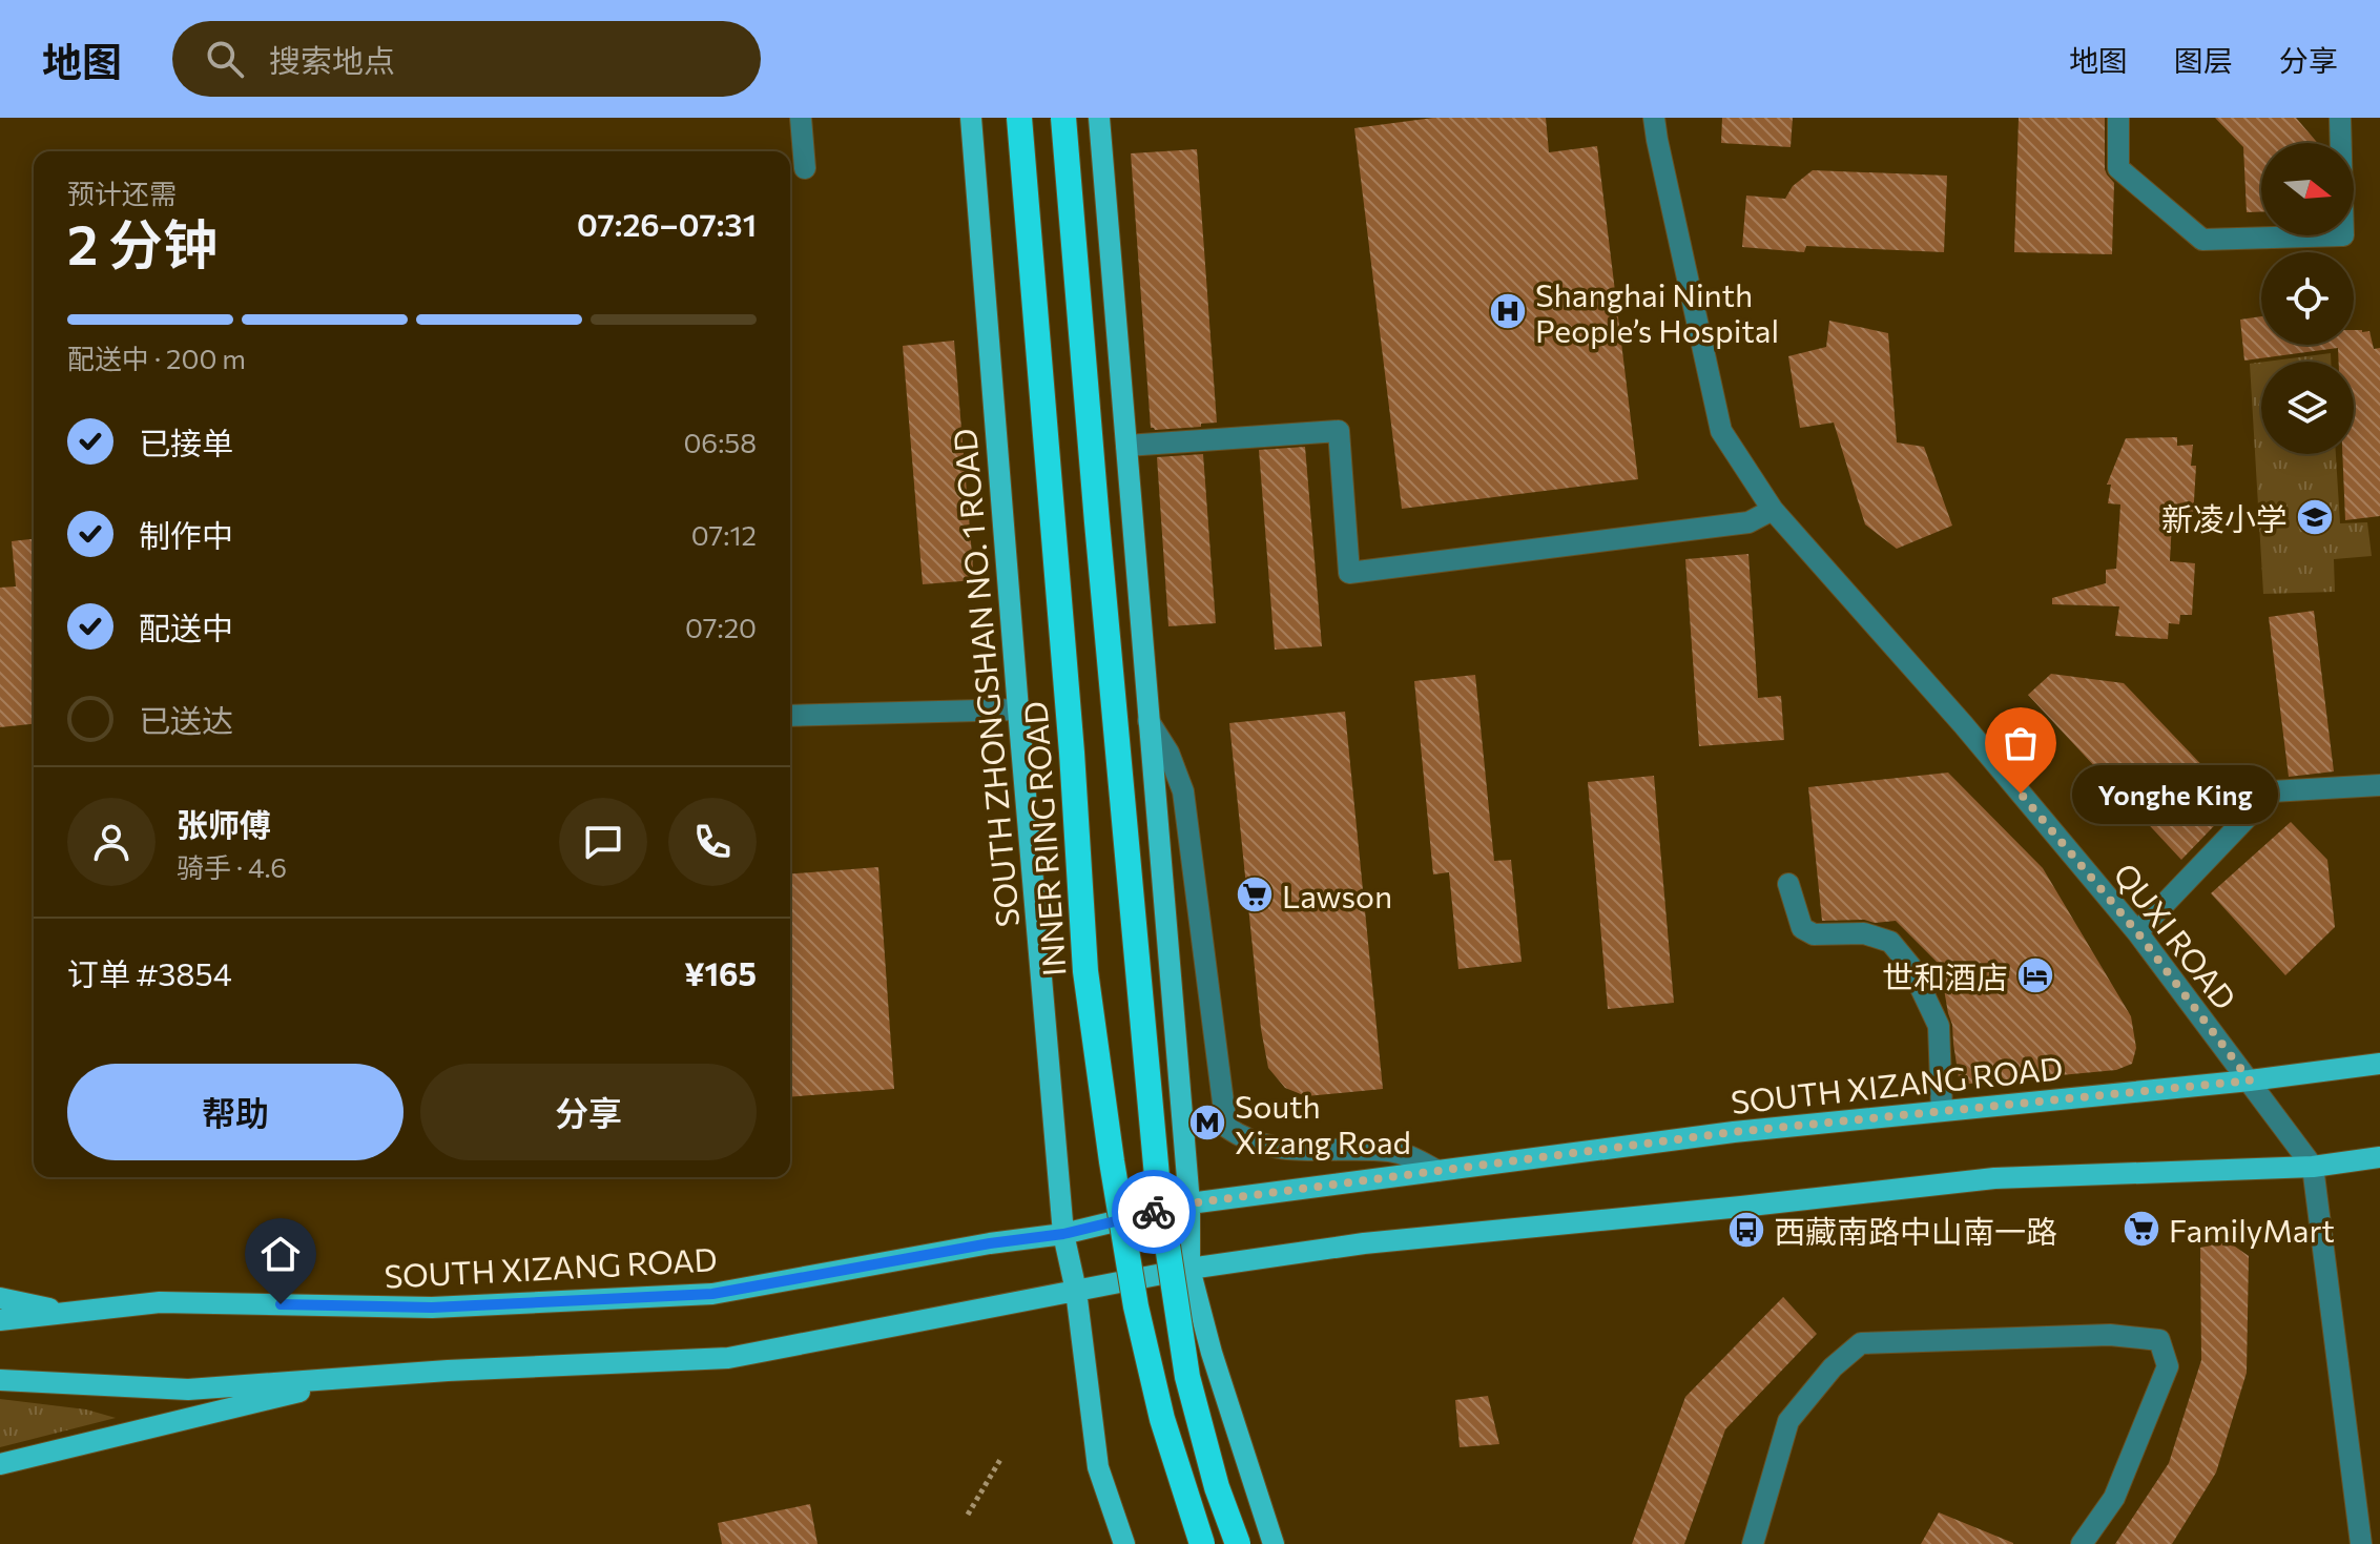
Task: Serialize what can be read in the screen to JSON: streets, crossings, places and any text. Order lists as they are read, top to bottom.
{
  "streets": {
    "highway": ["INNER RING ROAD"],
    "main road": ["SOUTH ZHONGSHAN NO. 1 ROAD", "SOUTH XIZANG ROAD"],
    "street": ["QUXI ROAD"]
  },
  "crossings": [
    ["SOUTH ZHONGSHAN NO. 1 ROAD", "SOUTH XIZANG ROAD"],
    ["QUXI ROAD", "SOUTH XIZANG ROAD"]
  ],
  "places": {
    "hospital": ["Shanghai Ninth People’s Hospital"],
    "school or university": ["新凌小学"],
    "other": ["Yonghe King"],
    "supermarket": ["Lawson", "FamilyMart"],
    "hotel": ["世和酒店"],
    "metro station": ["South Xizang Road"],
    "bus stop": ["西藏南路中山南一路"]
  },
  "north": "right",
  "page": {
    "header": "地图",
    "search": "搜索地点",
    "nav": ["地图", "图层", "分享"],
    "heading": ["2 分钟", "预计还需", "07:26–07:31"],
    "panel": [
      "张师傅",
      "骑手 · 4.6",
      "订单 #3854",
      "¥165"
    ],
    "bar": "配送中 · 200 m",
    "list": [
      ["已接单", "06:58"],
      ["制作中", "07:12"],
      ["配送中", "07:20"],
      "已送达"
    ],
    "bubble": "Yonghe King",
    "buttons": ["帮助", "分享"]
  }
}
